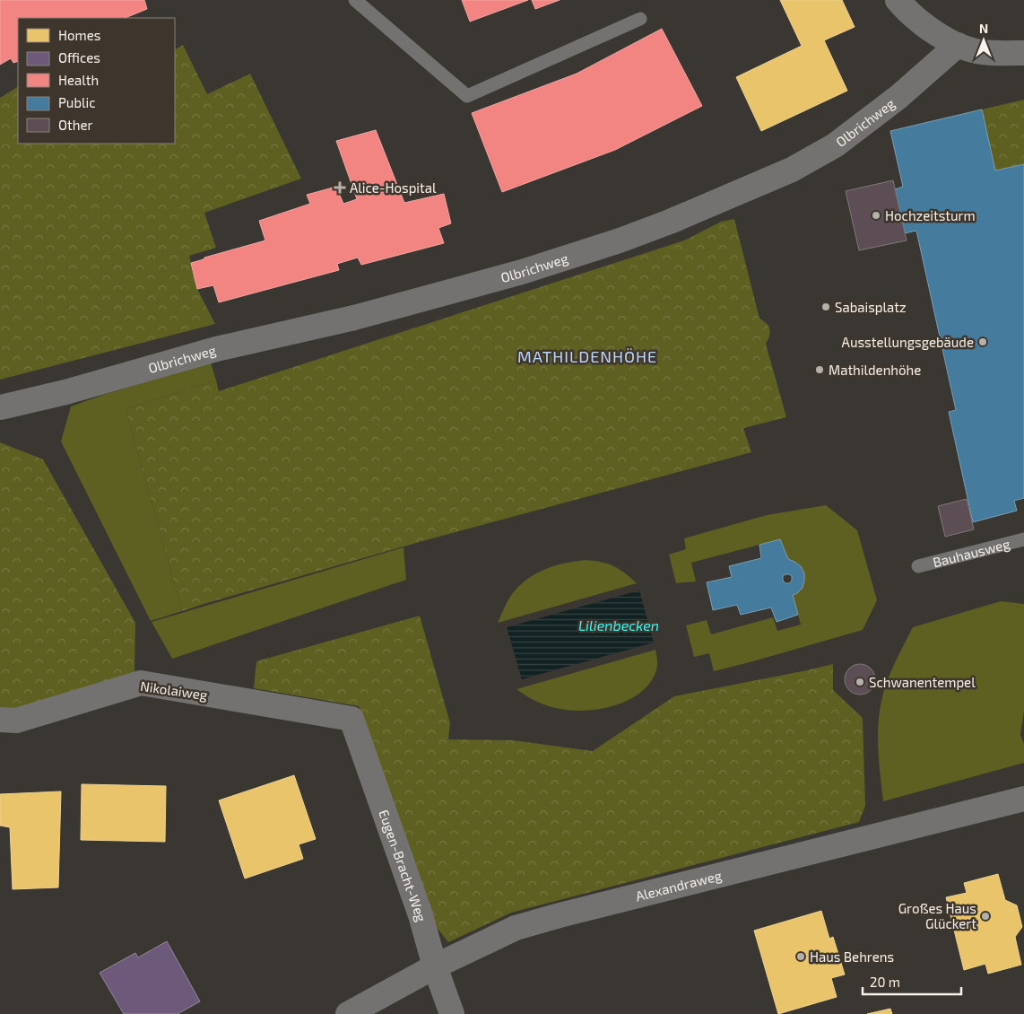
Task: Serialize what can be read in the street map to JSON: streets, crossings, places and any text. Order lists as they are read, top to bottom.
{
  "streets": {
    "street": [
      "Olbrichweg",
      "Nikolaiweg",
      "Eugen-Bracht-Weg",
      "Alexandraweg"
    ],
    "lane": ["Bauhausweg"]
  },
  "crossings": [
    ["Nikolaiweg", "Eugen-Bracht-Weg"],
    ["Eugen-Bracht-Weg", "Alexandraweg"]
  ],
  "districts": ["MATHILDENHÖHE"],
  "water": ["Lilienbecken"],
  "places": {
    "health": ["Alice-Hospital"],
    "other": [
      "Hochzeitsturm",
      "Sabaisplatz",
      "Ausstellungsgebäude",
      "Mathildenhöhe",
      "Schwanentempel",
      "Großes Haus Glückert",
      "Haus Behrens"
    ]
  },
  "legend": [
    "Homes",
    "Offices",
    "Health",
    "Public",
    "Other"
  ],
  "scale_bar": "20 m",
  "north": "top"
}
